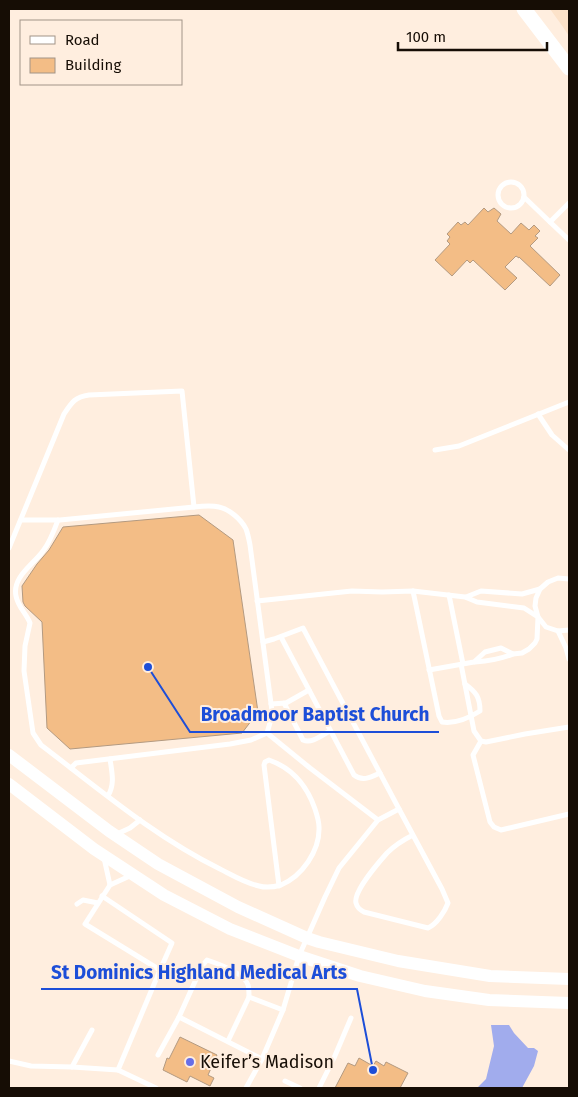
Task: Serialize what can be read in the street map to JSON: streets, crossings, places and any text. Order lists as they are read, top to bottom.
{
  "places": ["Broadmoor Baptist Church", "Keifer’s Madison", "St Dominics Highland Medical Arts"],
  "legend": ["Road", "Building"],
  "scale_bar": "100 m"
}
